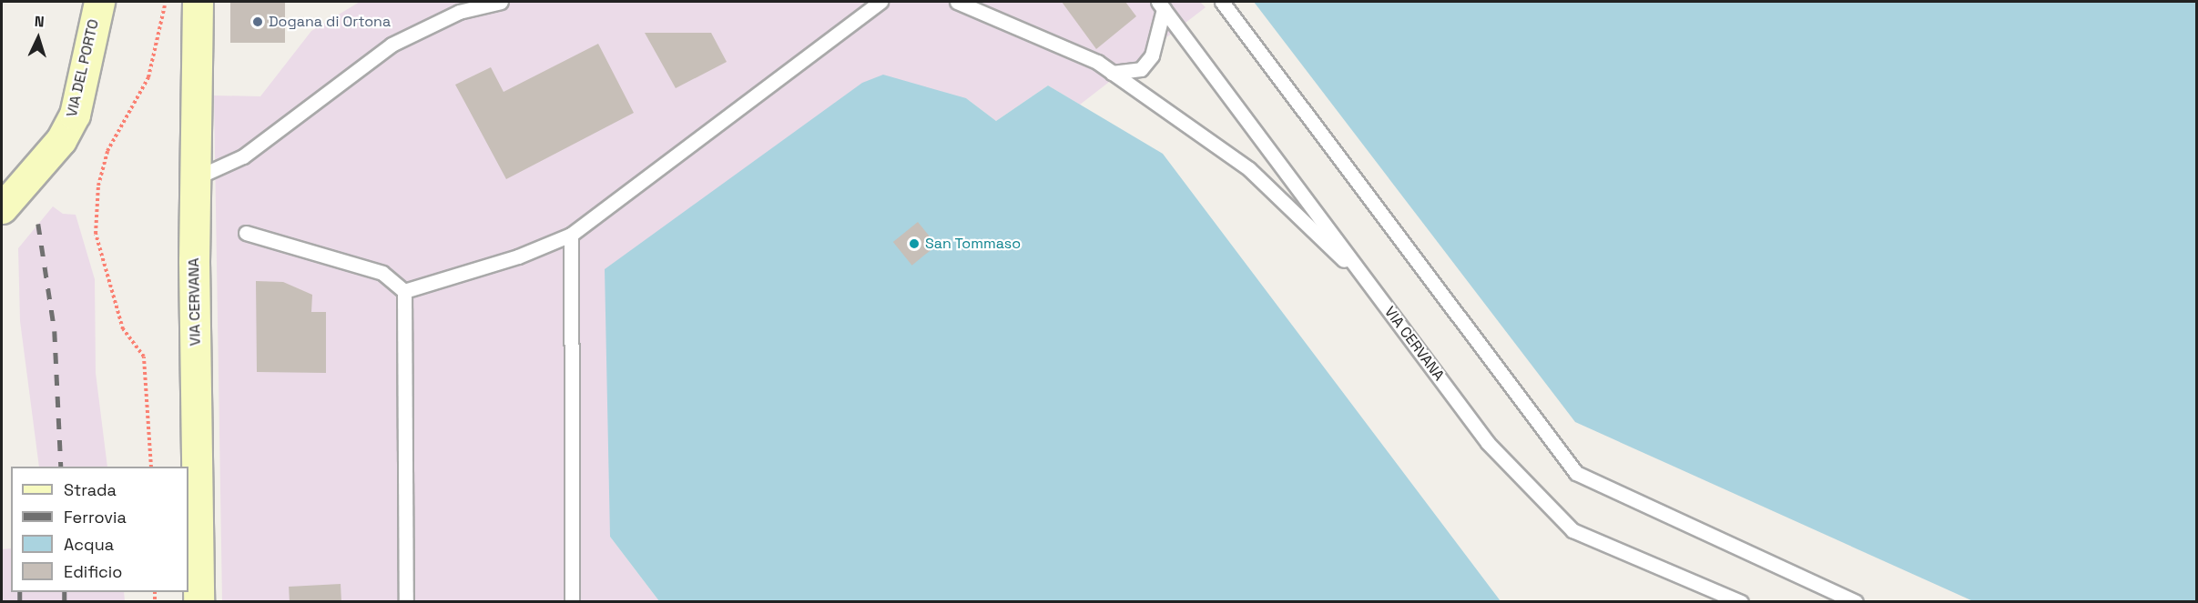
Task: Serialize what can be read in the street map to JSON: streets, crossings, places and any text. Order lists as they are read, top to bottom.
{
  "streets": {
    "street": ["VIA DEL PORTO", "VIA CERVANA"]
  },
  "places": ["Dogana di Ortona", "San Tommaso"],
  "legend": [
    "Strada",
    "Ferrovia",
    "Acqua",
    "Edificio"
  ],
  "north": "top"
}
